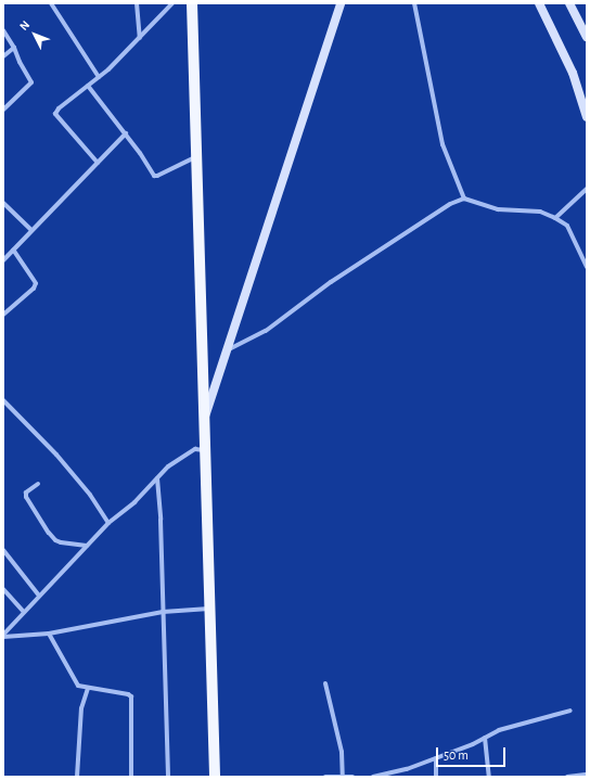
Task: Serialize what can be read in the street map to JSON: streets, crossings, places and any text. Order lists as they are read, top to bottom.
{
  "scale_bar": "50 m",
  "north": "top left"
}
